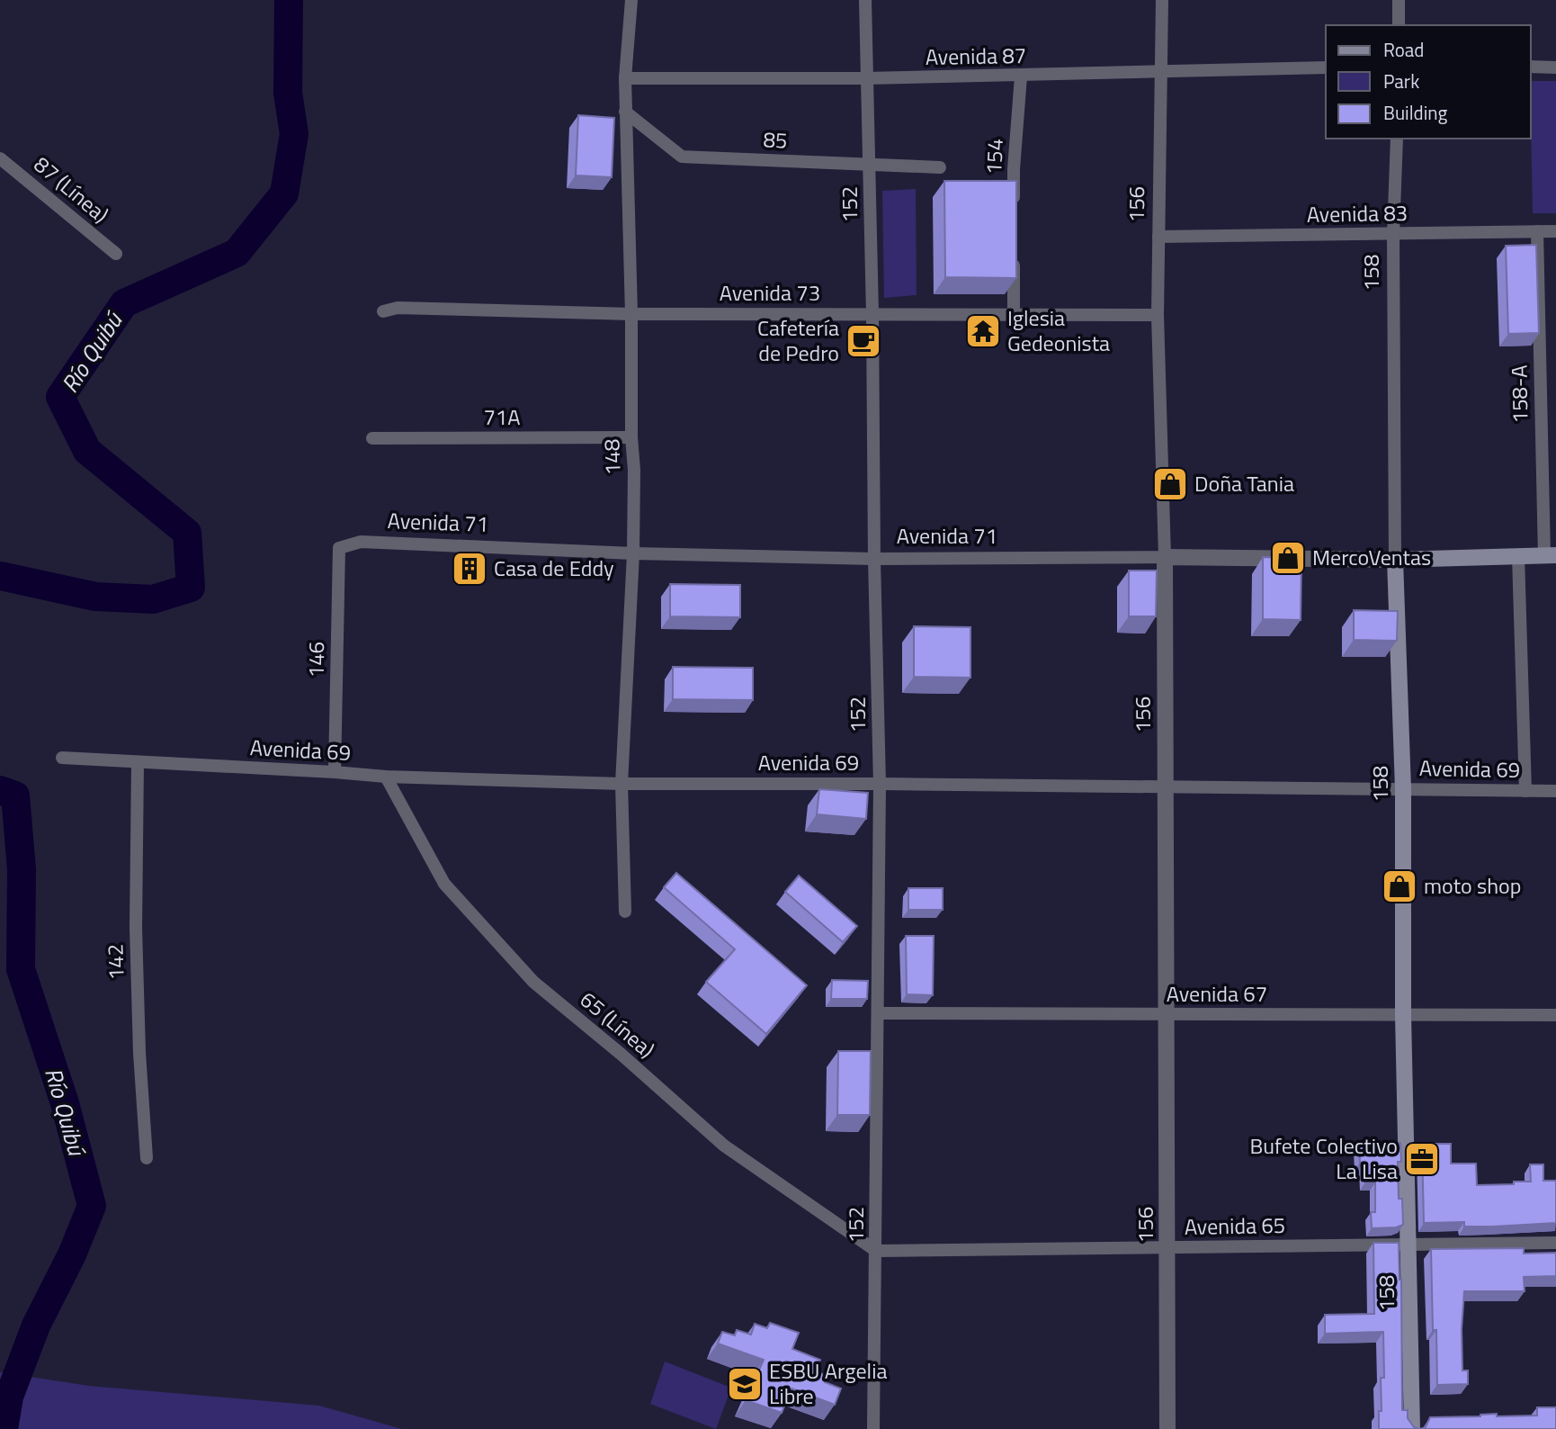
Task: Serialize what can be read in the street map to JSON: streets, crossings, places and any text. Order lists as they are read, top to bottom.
{
  "streets": {
    "main road": ["158", "Avenida 71"],
    "street": [
      "Avenida 87",
      "85",
      "154",
      "87 (Línea)",
      "152",
      "156",
      "Avenida 83",
      "Avenida 73",
      "158-A",
      "71A",
      "148",
      "146",
      "Avenida 69",
      "142",
      "Avenida 67",
      "65 (Línea)",
      "Avenida 65"
    ]
  },
  "crossings": [
    ["Avenida 87", "154"],
    ["Avenida 87", "152"],
    ["Avenida 87", "156"],
    ["Avenida 87", "148"],
    ["85", "152"],
    ["85", "148"],
    ["152", "Avenida 73"],
    ["152", "Avenida 71"],
    ["152", "Avenida 69"],
    ["152", "Avenida 67"],
    ["152", "65 (Línea)"],
    ["152", "Avenida 65"],
    ["156", "Avenida 83"],
    ["156", "Avenida 73"],
    ["156", "Avenida 71"],
    ["156", "Avenida 69"],
    ["156", "Avenida 67"],
    ["156", "Avenida 65"],
    ["Avenida 83", "158"],
    ["Avenida 83", "158-A"],
    ["158", "Avenida 71"],
    ["158", "Avenida 69"],
    ["158", "Avenida 67"],
    ["158", "Avenida 65"],
    ["Avenida 73", "148"],
    ["158-A", "Avenida 71"],
    ["71A", "148"],
    ["148", "Avenida 71"],
    ["148", "Avenida 69"],
    ["Avenida 71", "146"],
    ["146", "Avenida 69"],
    ["Avenida 69", "142"],
    ["Avenida 69", "65 (Línea)"],
    ["65 (Línea)", "Avenida 65"]
  ],
  "water": ["Río Quibú"],
  "places": {
    "temple": ["Iglesia Gedeonista"],
    "cafe": ["Cafetería de Pedro"],
    "shop": ["Doña Tania", "MercoVentas", "moto shop"],
    "building": ["Casa de Eddy"],
    "office": ["Bufete Colectivo La Lisa"],
    "school or university": ["ESBU Argelia Libre"]
  },
  "legend": ["Road", "Park", "Building"]
}
